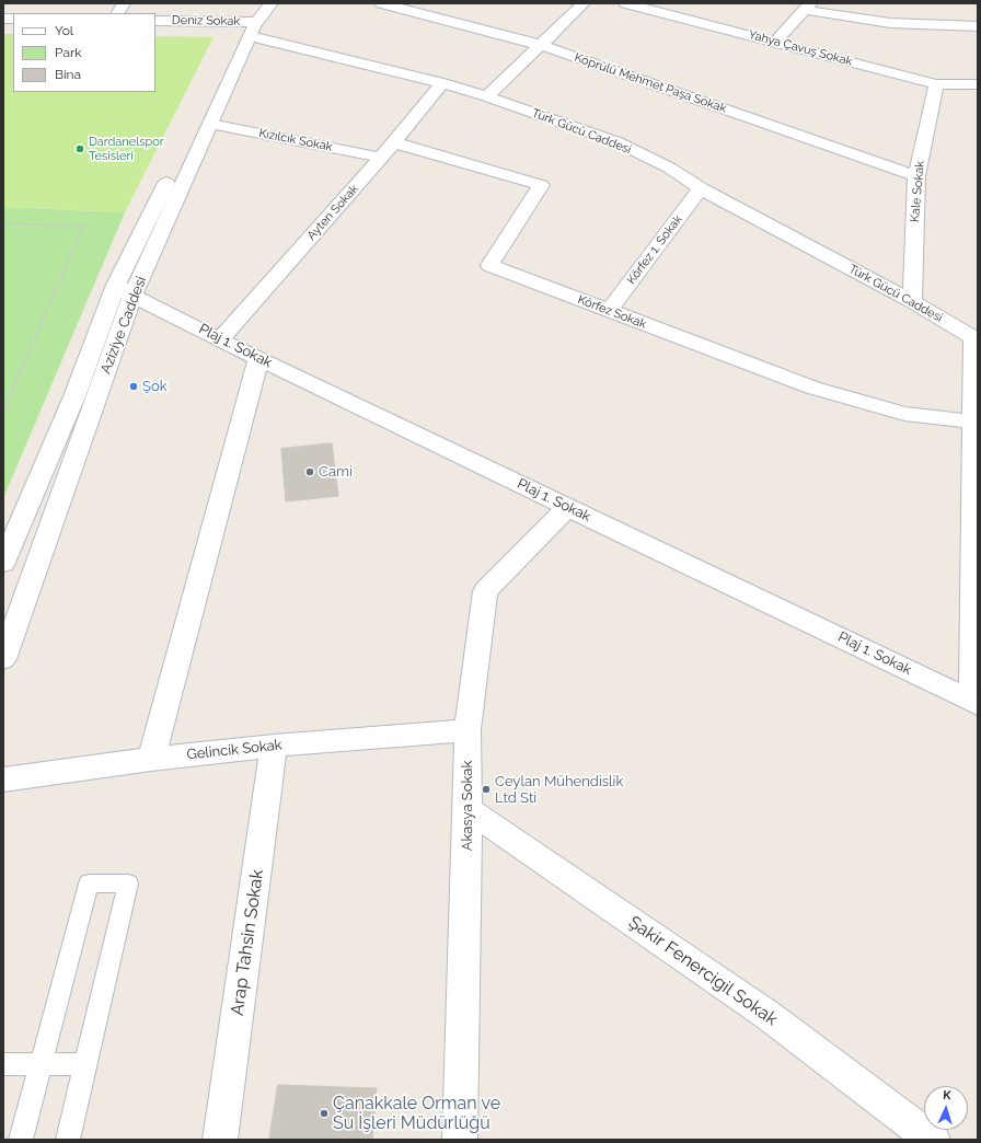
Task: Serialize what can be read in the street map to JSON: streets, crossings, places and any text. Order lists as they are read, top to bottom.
{
  "streets": {
    "street": [
      "Deniz Sokak",
      "Yahya Çavuş Sokak",
      "Köprülü Mehmet Paşa Sokak",
      "Türk Gücü Caddesi",
      "Kızılcık Sokak",
      "Kale Sokak",
      "Ayten Sokak",
      "Körfez 1. Sokak",
      "Körfez Sokak",
      "Aziziye Caddesi",
      "Plaj 1. Sokak",
      "Gelincik Sokak",
      "Akasya Sokak",
      "Arap Tahsin Sokak",
      "Şakir Fenercigil Sokak"
    ]
  },
  "crossings": [
    ["Deniz Sokak", "Türk Gücü Caddesi"],
    ["Deniz Sokak", "Aziziye Caddesi"],
    ["Yahya Çavuş Sokak", "Kale Sokak"],
    ["Köprülü Mehmet Paşa Sokak", "Kale Sokak"],
    ["Türk Gücü Caddesi", "Kale Sokak"],
    ["Türk Gücü Caddesi", "Ayten Sokak"],
    ["Türk Gücü Caddesi", "Körfez 1. Sokak"],
    ["Türk Gücü Caddesi", "Aziziye Caddesi"],
    ["Kızılcık Sokak", "Ayten Sokak"],
    ["Kızılcık Sokak", "Aziziye Caddesi"],
    ["Ayten Sokak", "Körfez Sokak"],
    ["Ayten Sokak", "Plaj 1. Sokak"],
    ["Körfez 1. Sokak", "Körfez Sokak"],
    ["Aziziye Caddesi", "Plaj 1. Sokak"],
    ["Plaj 1. Sokak", "Akasya Sokak"],
    ["Gelincik Sokak", "Akasya Sokak"],
    ["Gelincik Sokak", "Arap Tahsin Sokak"],
    ["Akasya Sokak", "Şakir Fenercigil Sokak"]
  ],
  "places": [
    "Dardanelspor Tesisleri",
    "Şok",
    "Cami",
    "Ceylan Mühendislik Ltd Sti",
    "Çanakkale Orman ve Su İşleri Müdürlüğü"
  ],
  "legend": ["Yol", "Park", "Bina"],
  "north": "top"
}
